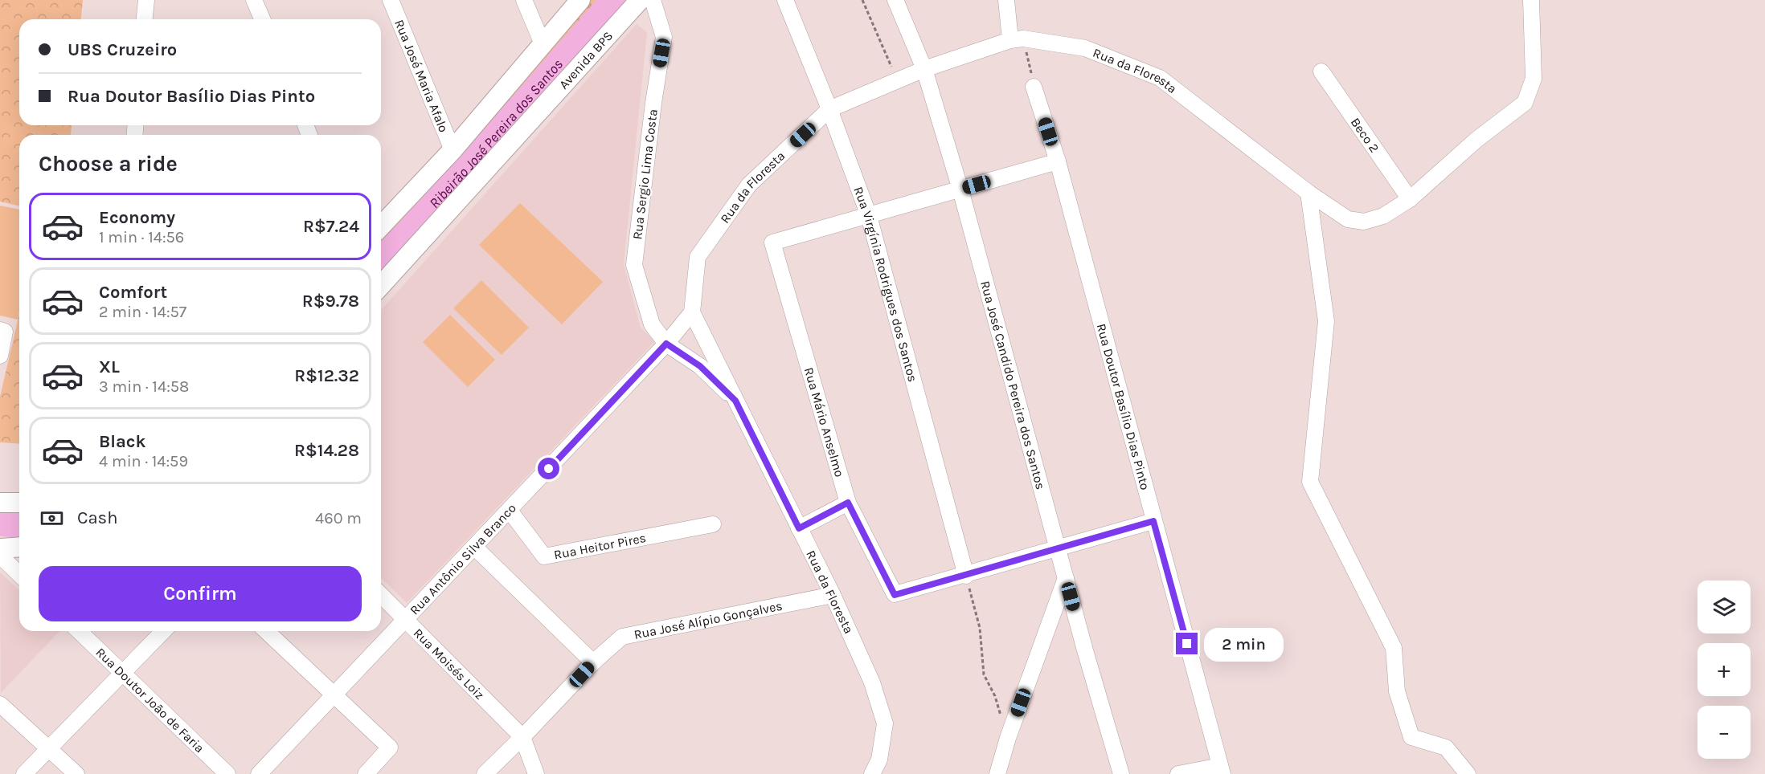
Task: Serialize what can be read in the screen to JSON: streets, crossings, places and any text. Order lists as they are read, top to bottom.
{
  "streets": {
    "main road": ["Avenida BPS"],
    "street": [
      "Rua da Floresta",
      "Rua José Maria Afalo",
      "Beco 2",
      "Rua Sergio Lima Costa",
      "Rua Virgínia Rodrigues dos Santos",
      "Rua José Candido Pereira dos Santos",
      "Rua Doutor Basílio Dias Pinto",
      "Rua Mário Anselmo",
      "Rua Heitor Pires",
      "Rua Antônio Silva Branco",
      "Rua José Alípio Gonçalves",
      "Rua Moisés Loiz",
      "Rua Doutor João de Faria"
    ]
  },
  "crossings": [
    ["Rua da Floresta", "Beco 2"],
    ["Rua da Floresta", "Rua Sergio Lima Costa"],
    ["Rua da Floresta", "Rua Virgínia Rodrigues dos Santos"],
    ["Rua da Floresta", "Rua José Candido Pereira dos Santos"],
    ["Rua da Floresta", "Rua José Alípio Gonçalves"],
    ["Rua Sergio Lima Costa", "Rua Antônio Silva Branco"],
    ["Rua Virgínia Rodrigues dos Santos", "Rua Mário Anselmo"],
    ["Rua Heitor Pires", "Rua Antônio Silva Branco"],
    ["Rua Antônio Silva Branco", "Rua Moisés Loiz"],
    ["Rua José Alípio Gonçalves", "Rua Moisés Loiz"]
  ],
  "water": ["Ribeirão José Pereira dos Santos"],
  "page": {
    "banner": ["UBS Cruzeiro", "Rua Doutor Basílio Dias Pinto"],
    "heading": "Choose a ride",
    "list": [
      {
        "name": "Economy",
        "note": "1 min · 14:56",
        "value": "R$7.24"
      },
      {
        "name": "Comfort",
        "note": "2 min · 14:57",
        "value": "R$9.78"
      },
      {
        "name": "XL",
        "note": "3 min · 14:58",
        "value": "R$12.32"
      },
      {
        "name": "Black",
        "note": "4 min · 14:59",
        "value": "R$14.28"
      }
    ],
    "pay": ["Cash", "460 m"],
    "buttons": "Confirm",
    "map_buttons": ["+", "−"],
    "bubble": "2 min"
  }
}
